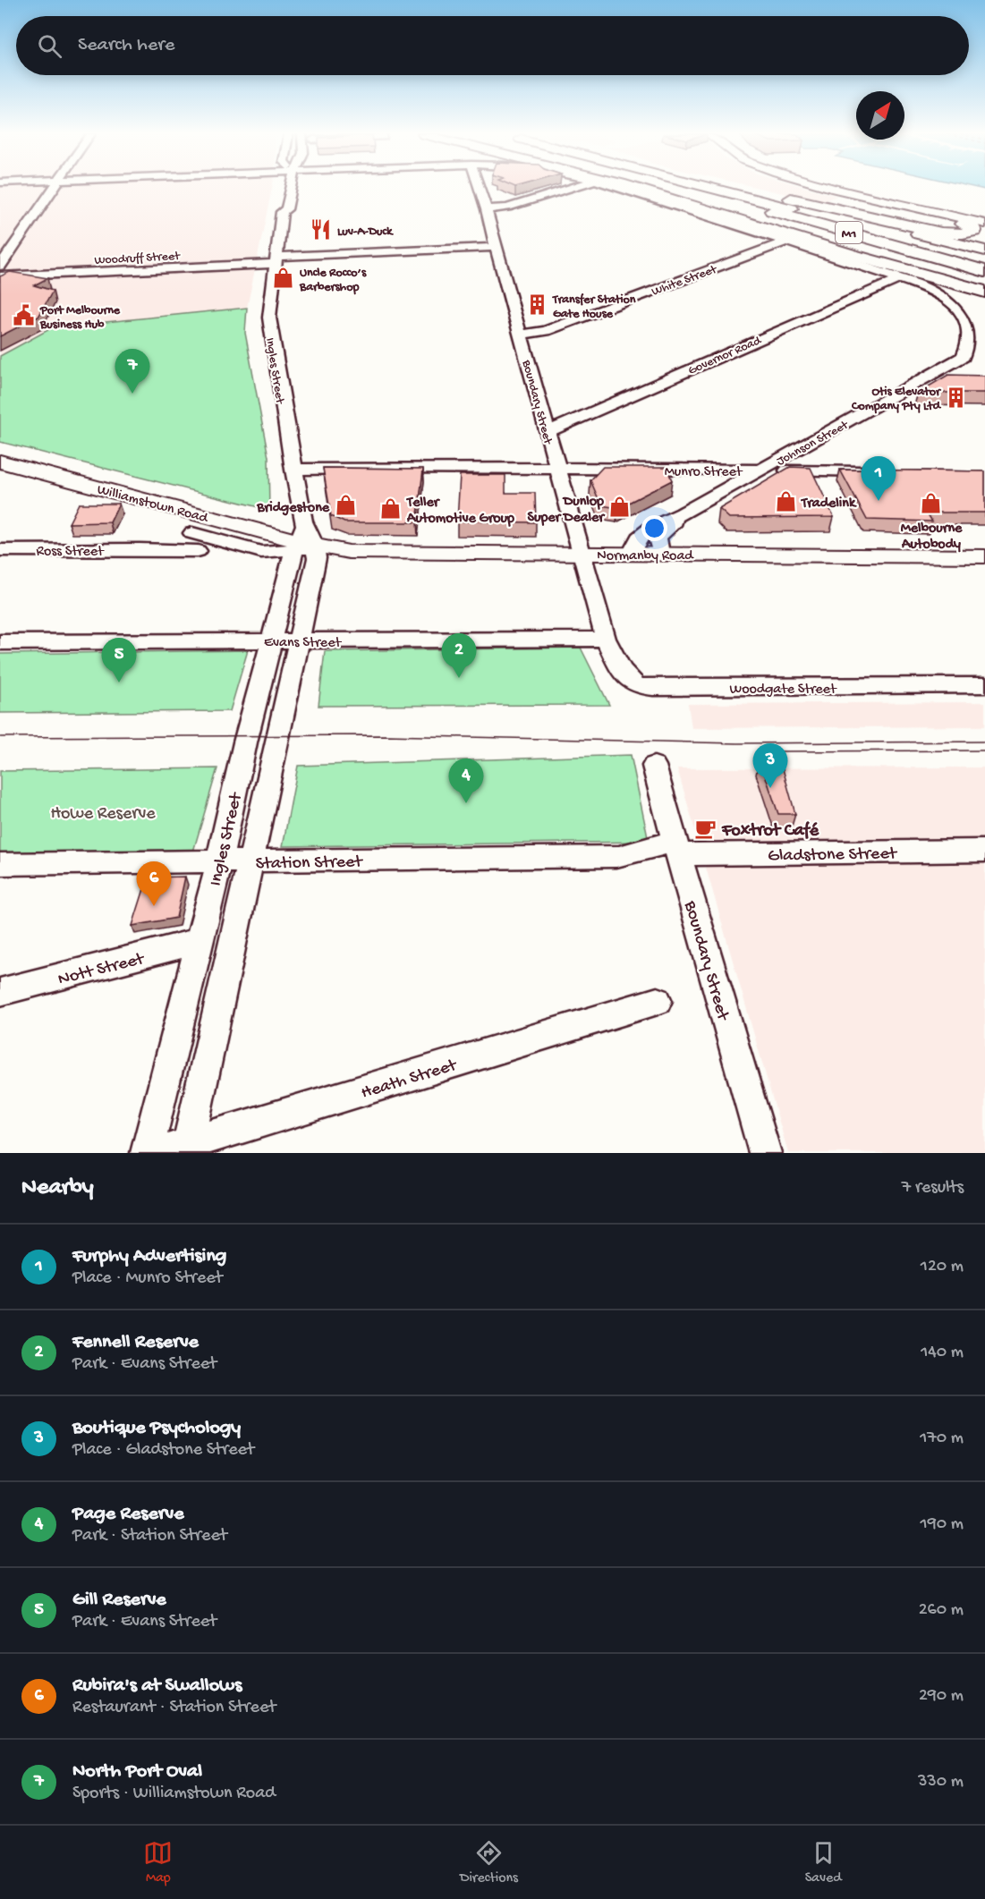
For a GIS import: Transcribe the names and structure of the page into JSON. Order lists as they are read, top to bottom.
{
  "streets": {
    "highway": ["M1"],
    "main road": ["Williamstown Road", "Normanby Road"],
    "street": [
      "Woodruff Street",
      "White Street",
      "Governor Road",
      "Ingles Street",
      "Boundary Street",
      "Johnson Street",
      "Munro Street",
      "Ross Street",
      "Evans Street",
      "Woodgate Street",
      "Gladstone Street",
      "Station Street",
      "Nott Street",
      "Heath Street"
    ]
  },
  "crossings": [
    ["Woodruff Street", "Ingles Street"],
    ["Woodruff Street", "Boundary Street"],
    ["White Street", "Boundary Street"],
    ["Governor Road", "Boundary Street"],
    ["Governor Road", "Johnson Street"],
    ["Ingles Street", "Munro Street"],
    ["Ingles Street", "Williamstown Road"],
    ["Ingles Street", "Ross Street"],
    ["Ingles Street", "Normanby Road"],
    ["Ingles Street", "Evans Street"],
    ["Ingles Street", "Station Street"],
    ["Ingles Street", "Nott Street"],
    ["Ingles Street", "Heath Street"],
    ["Boundary Street", "Munro Street"],
    ["Boundary Street", "Normanby Road"],
    ["Boundary Street", "Evans Street"],
    ["Boundary Street", "Woodgate Street"],
    ["Boundary Street", "Gladstone Street"],
    ["Boundary Street", "Station Street"],
    ["Johnson Street", "Munro Street"],
    ["Johnson Street", "Normanby Road"],
    ["Williamstown Road", "Ross Street"],
    ["Williamstown Road", "Normanby Road"],
    ["Ross Street", "Normanby Road"],
    ["Evans Street", "Woodgate Street"],
    ["Gladstone Street", "Station Street"]
  ],
  "parks": ["Howe Reserve"],
  "places": {
    "restaurant": ["Luv-A-Duck"],
    "shop": [
      "Uncle Rocco’s Barbershop",
      "Tradelink",
      "Melbourne Autobody",
      "Bridgestone",
      "Dunlop Super Dealer",
      "Teller Automotive Group"
    ],
    "building": ["Transfer Station Gate House", "Otis Elevator Company Pty Ltd"],
    "public building": ["Port Melbourne Business Hub"],
    "cafe": ["Foxtrot Café"]
  },
  "north": "top right",
  "page": {
    "search": "Search here",
    "pins": [
      "7",
      "1",
      "2",
      "5",
      "3",
      "4",
      "6"
    ],
    "heading": ["Nearby", "7 results"],
    "list": [
      {
        "mark": "1",
        "name": "Furphy Advertising",
        "note": "Place · Munro Street",
        "value": "120 m"
      },
      {
        "mark": "2",
        "name": "Fennell Reserve",
        "note": "Park · Evans Street",
        "value": "140 m"
      },
      {
        "mark": "3",
        "name": "Boutique Psychology",
        "note": "Place · Gladstone Street",
        "value": "170 m"
      },
      {
        "mark": "4",
        "name": "Page Reserve",
        "note": "Park · Station Street",
        "value": "190 m"
      },
      {
        "mark": "5",
        "name": "Gill Reserve",
        "note": "Park · Evans Street",
        "value": "260 m"
      },
      {
        "mark": "6",
        "name": "Rubira's at Swallows",
        "note": "Restaurant · Station Street",
        "value": "290 m"
      },
      {
        "mark": "7",
        "name": "North Port Oval",
        "note": "Sports · Williamstown Road",
        "value": "330 m"
      }
    ],
    "nav": ["Map", "Directions", "Saved"]
  }
}
